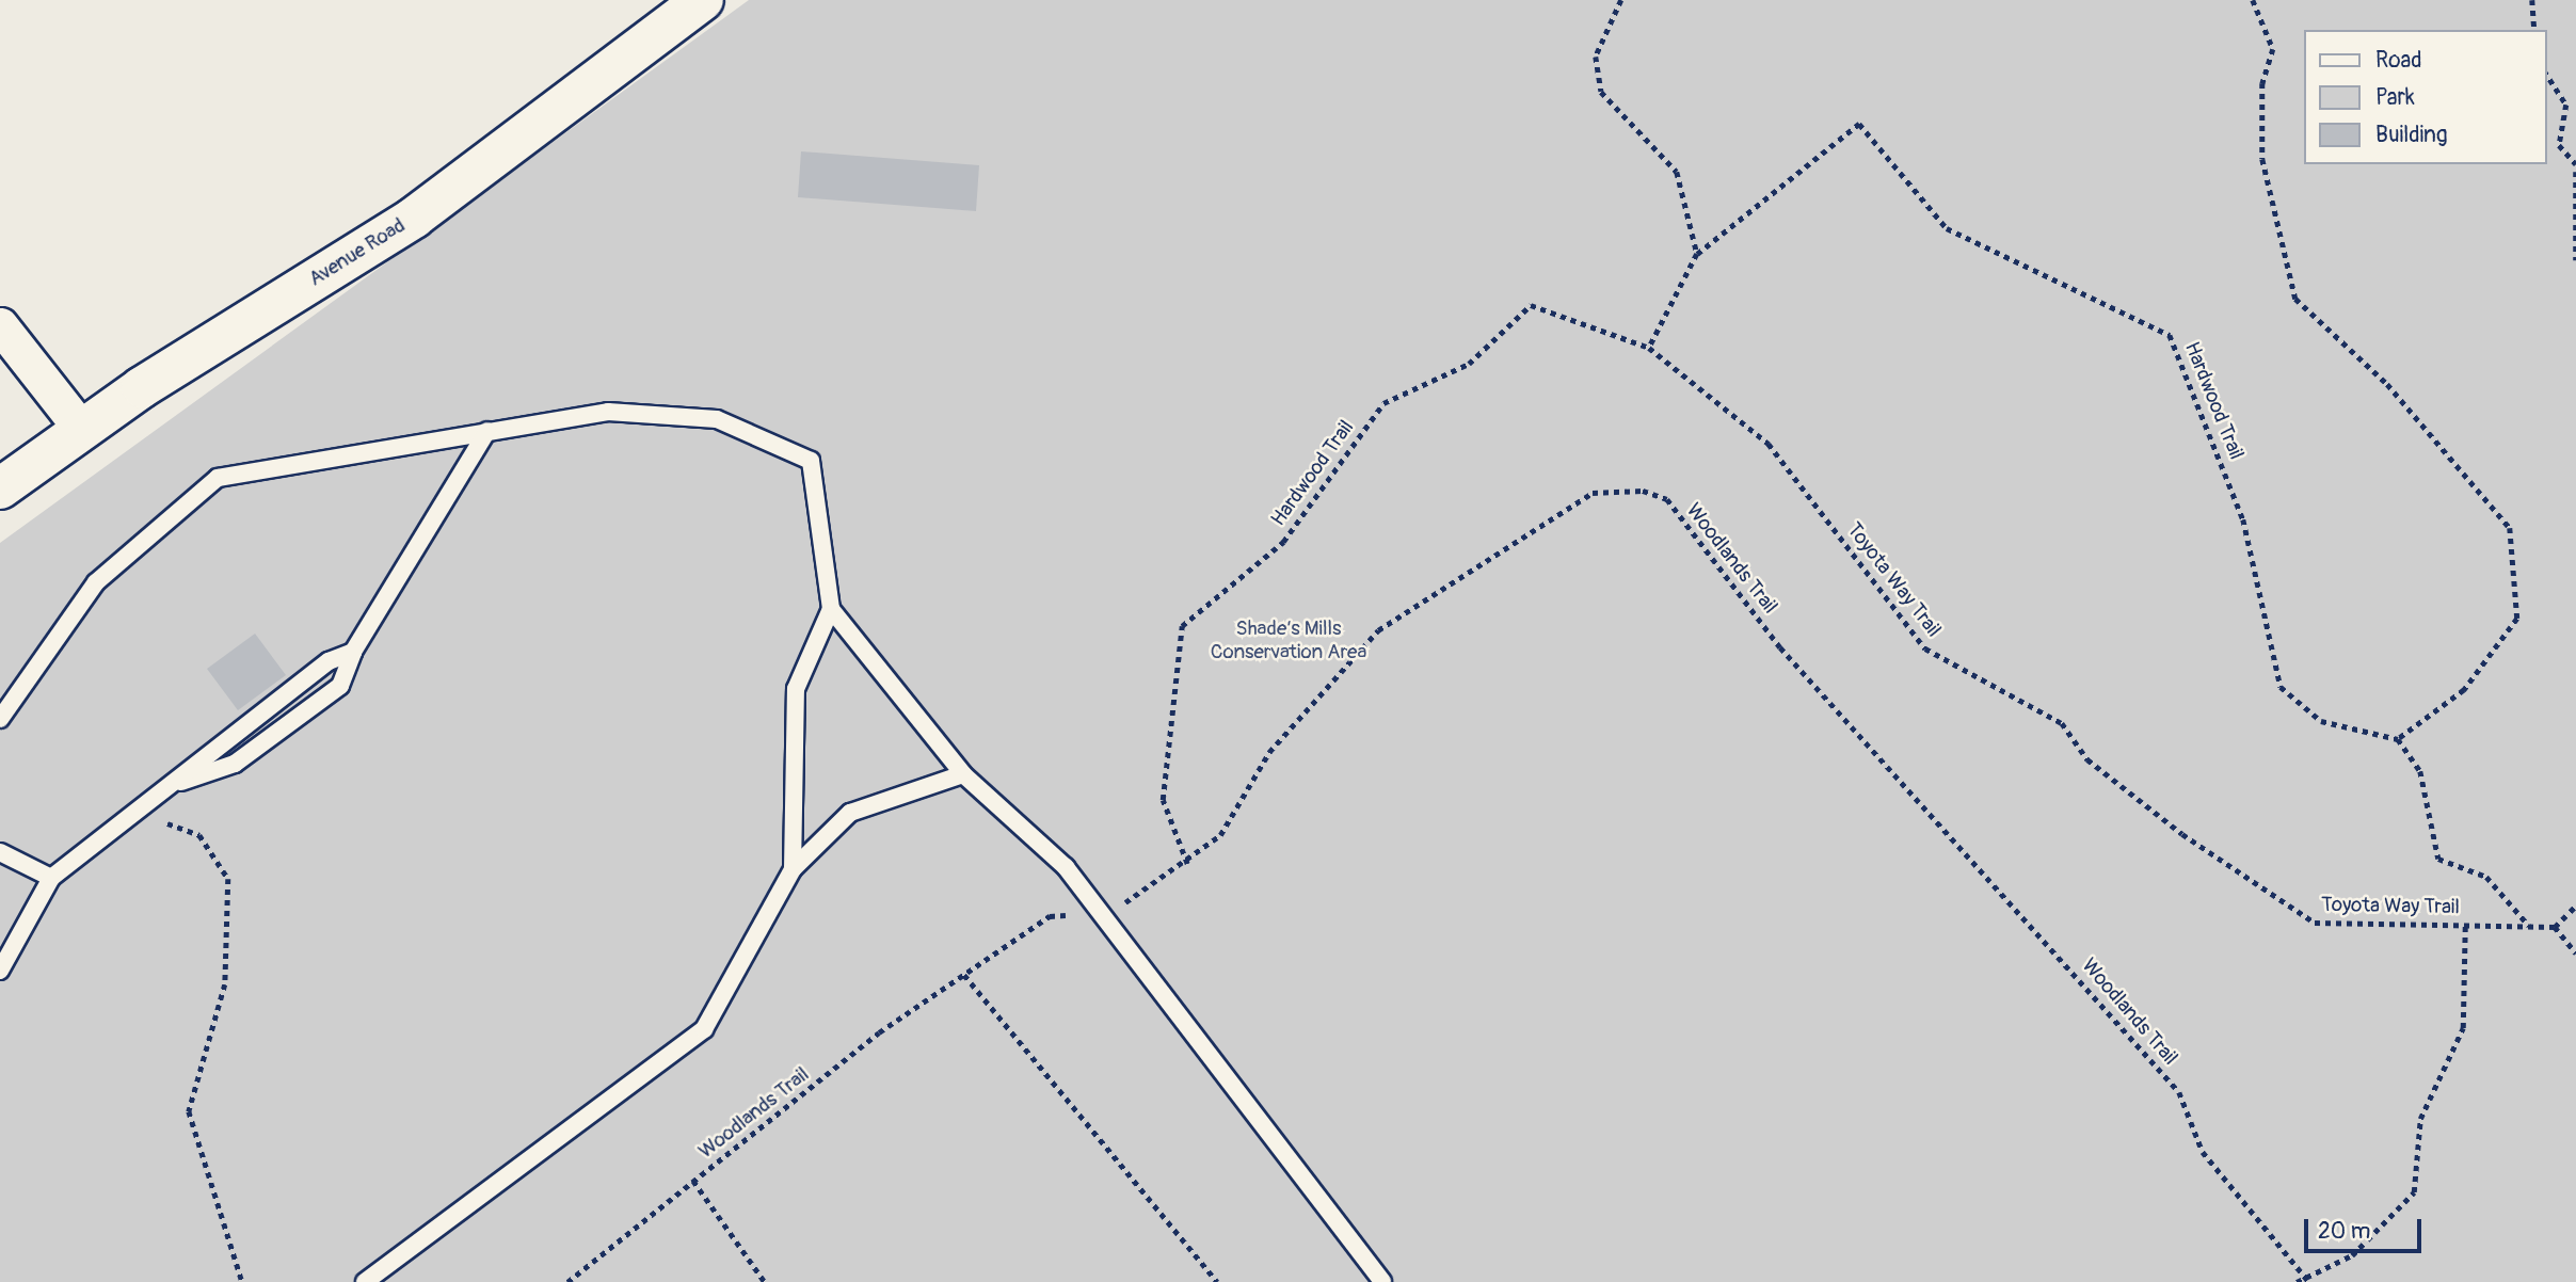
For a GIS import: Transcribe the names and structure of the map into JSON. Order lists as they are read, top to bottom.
{
  "streets": {
    "street": ["Avenue Road"],
    "path": ["Hardwood Trail", "Woodlands Trail", "Toyota Way Trail"]
  },
  "crossings": [
    ["Hardwood Trail", "Woodlands Trail"],
    ["Hardwood Trail", "Toyota Way Trail"]
  ],
  "parks": ["Shade’s Mills Conservation Area"],
  "legend": ["Road", "Park", "Building"],
  "scale_bar": "20 m"
}
